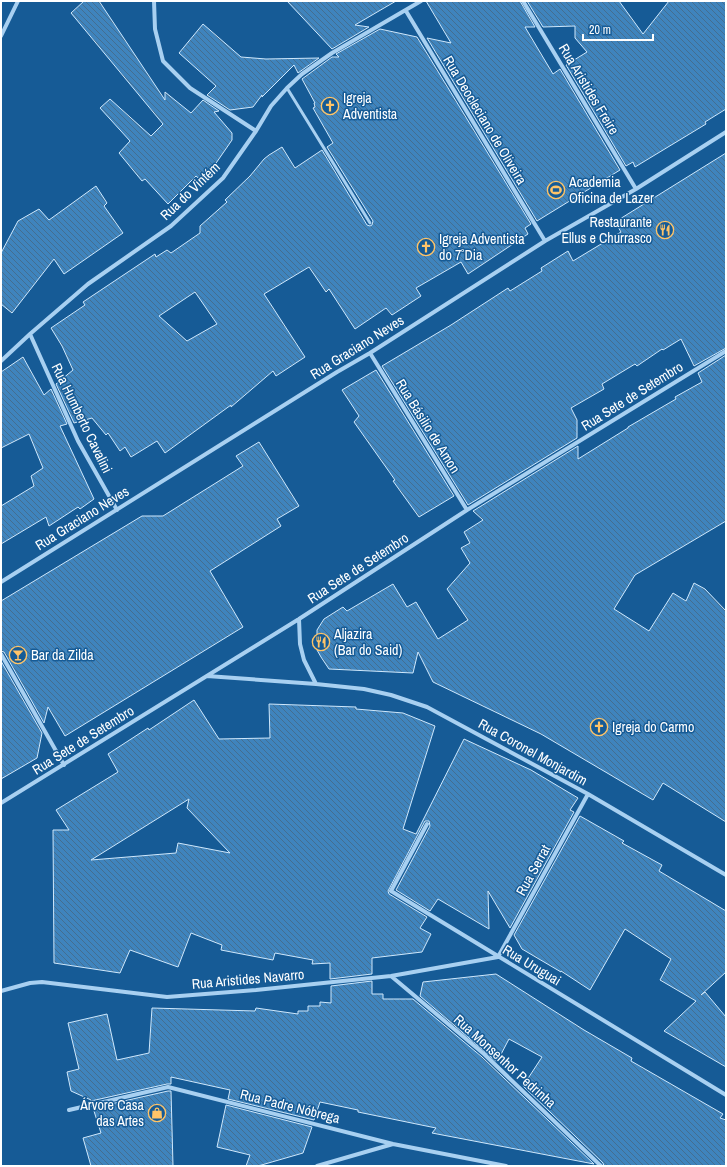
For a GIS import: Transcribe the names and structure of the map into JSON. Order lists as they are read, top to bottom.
{
  "streets": {
    "street": [
      "Rua Aristides Freire",
      "Rua Deocleciano de Oliveira",
      "Rua do Vintém",
      "Rua Graciano Neves",
      "Rua Sete de Setembro",
      "Rua Humberto Cavalini",
      "Rua Básilio de Amon",
      "Rua Coronel Monjardim",
      "Rua Serrat",
      "Rua Uruguai",
      "Rua Aristides Navarro",
      "Rua Monsenhor Pedrinha",
      "Rua Padre Nóbrega"
    ]
  },
  "crossings": [
    ["Rua Aristides Freire", "Rua Graciano Neves"],
    ["Rua Deocleciano de Oliveira", "Rua do Vintém"],
    ["Rua Deocleciano de Oliveira", "Rua Graciano Neves"],
    ["Rua do Vintém", "Rua Humberto Cavalini"],
    ["Rua Graciano Neves", "Rua Humberto Cavalini"],
    ["Rua Graciano Neves", "Rua Básilio de Amon"],
    ["Rua Sete de Setembro", "Rua Básilio de Amon"],
    ["Rua Sete de Setembro", "Rua Coronel Monjardim"],
    ["Rua Coronel Monjardim", "Rua Serrat"],
    ["Rua Serrat", "Rua Uruguai"],
    ["Rua Serrat", "Rua Aristides Navarro"],
    ["Rua Uruguai", "Rua Aristides Navarro"],
    ["Rua Aristides Navarro", "Rua Monsenhor Pedrinha"]
  ],
  "places": {
    "church": ["Igreja Adventista", "Igreja Adventista do 7˚ Dia", "Igreja do Carmo"],
    "sports": ["Academia Oficina de Lazer"],
    "restaurant": ["Restaurante Ellus e Churrasco", "Aljazira (Bar do Said)"],
    "bar": ["Bar da Zilda"],
    "shop": ["Árvore Casa das Artes"]
  },
  "scale_bar": "20 m"
}
